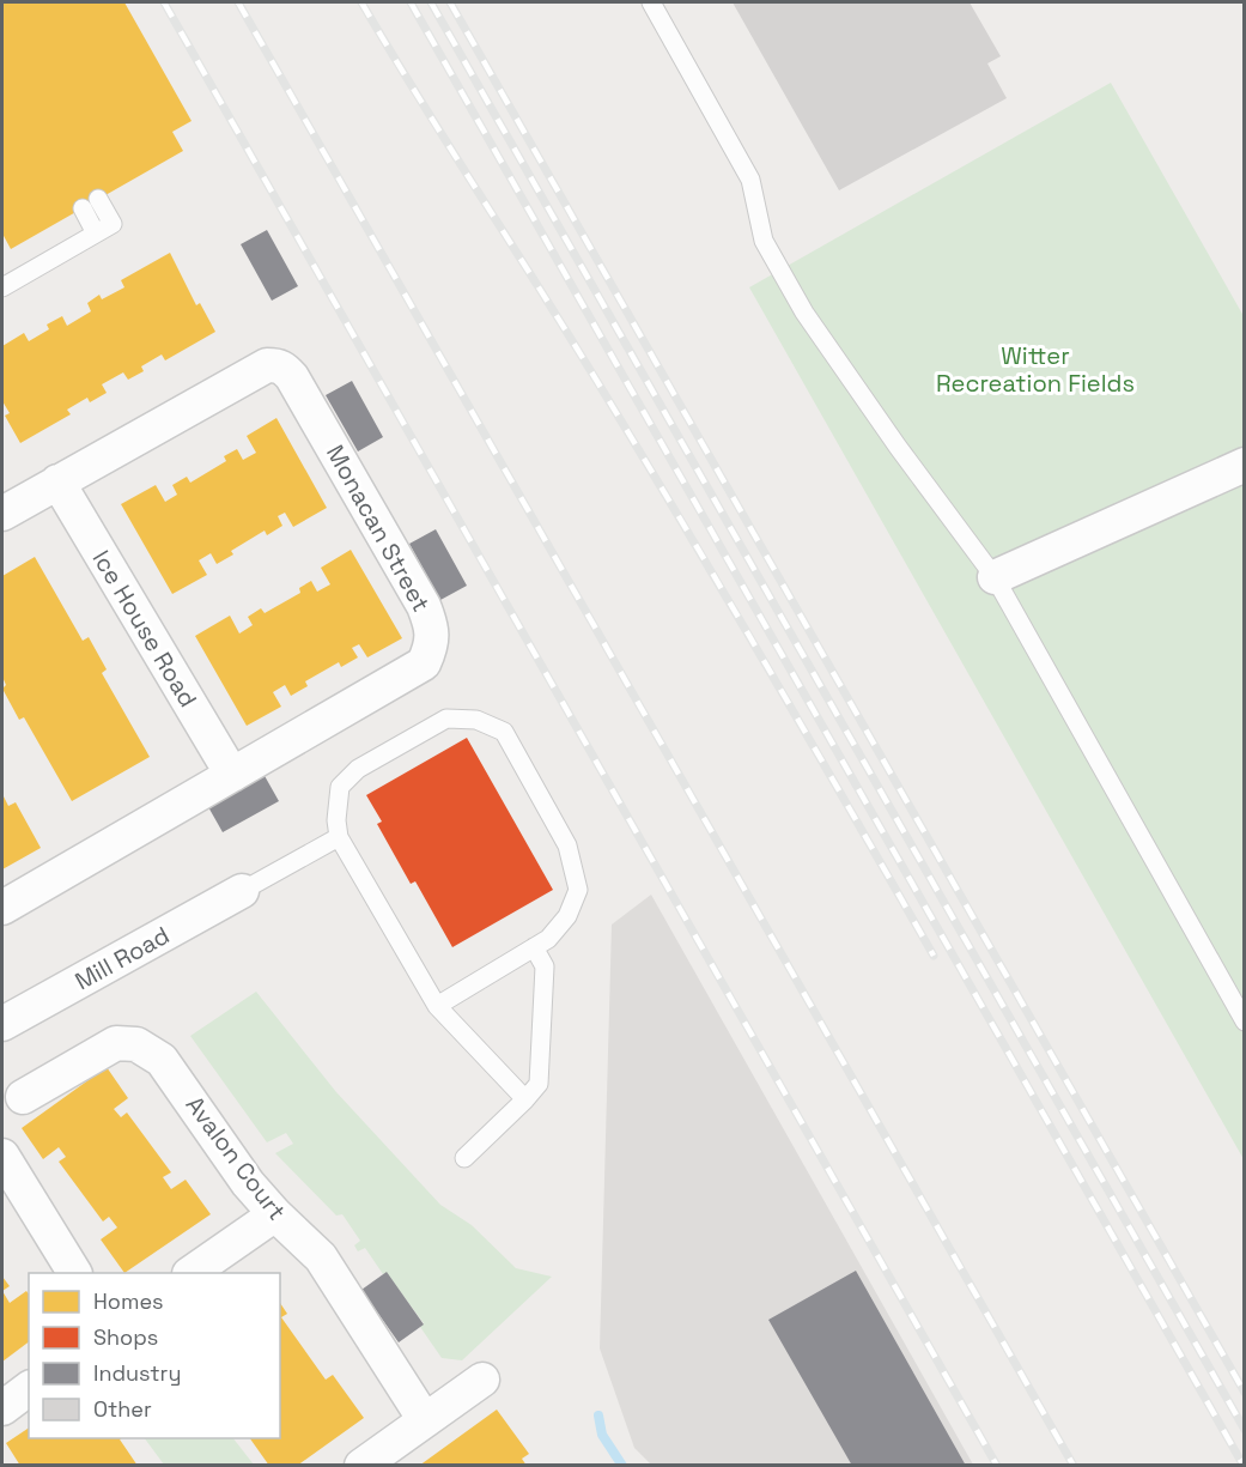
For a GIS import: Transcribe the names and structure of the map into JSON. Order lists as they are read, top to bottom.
{
  "streets": {
    "street": [
      "Monacan Street",
      "Ice House Road",
      "Mill Road",
      "Avalon Court"
    ]
  },
  "crossings": [
    ["Monacan Street", "Ice House Road"]
  ],
  "parks": ["Witter Recreation Fields"],
  "legend": [
    "Homes",
    "Shops",
    "Industry",
    "Other"
  ]
}
